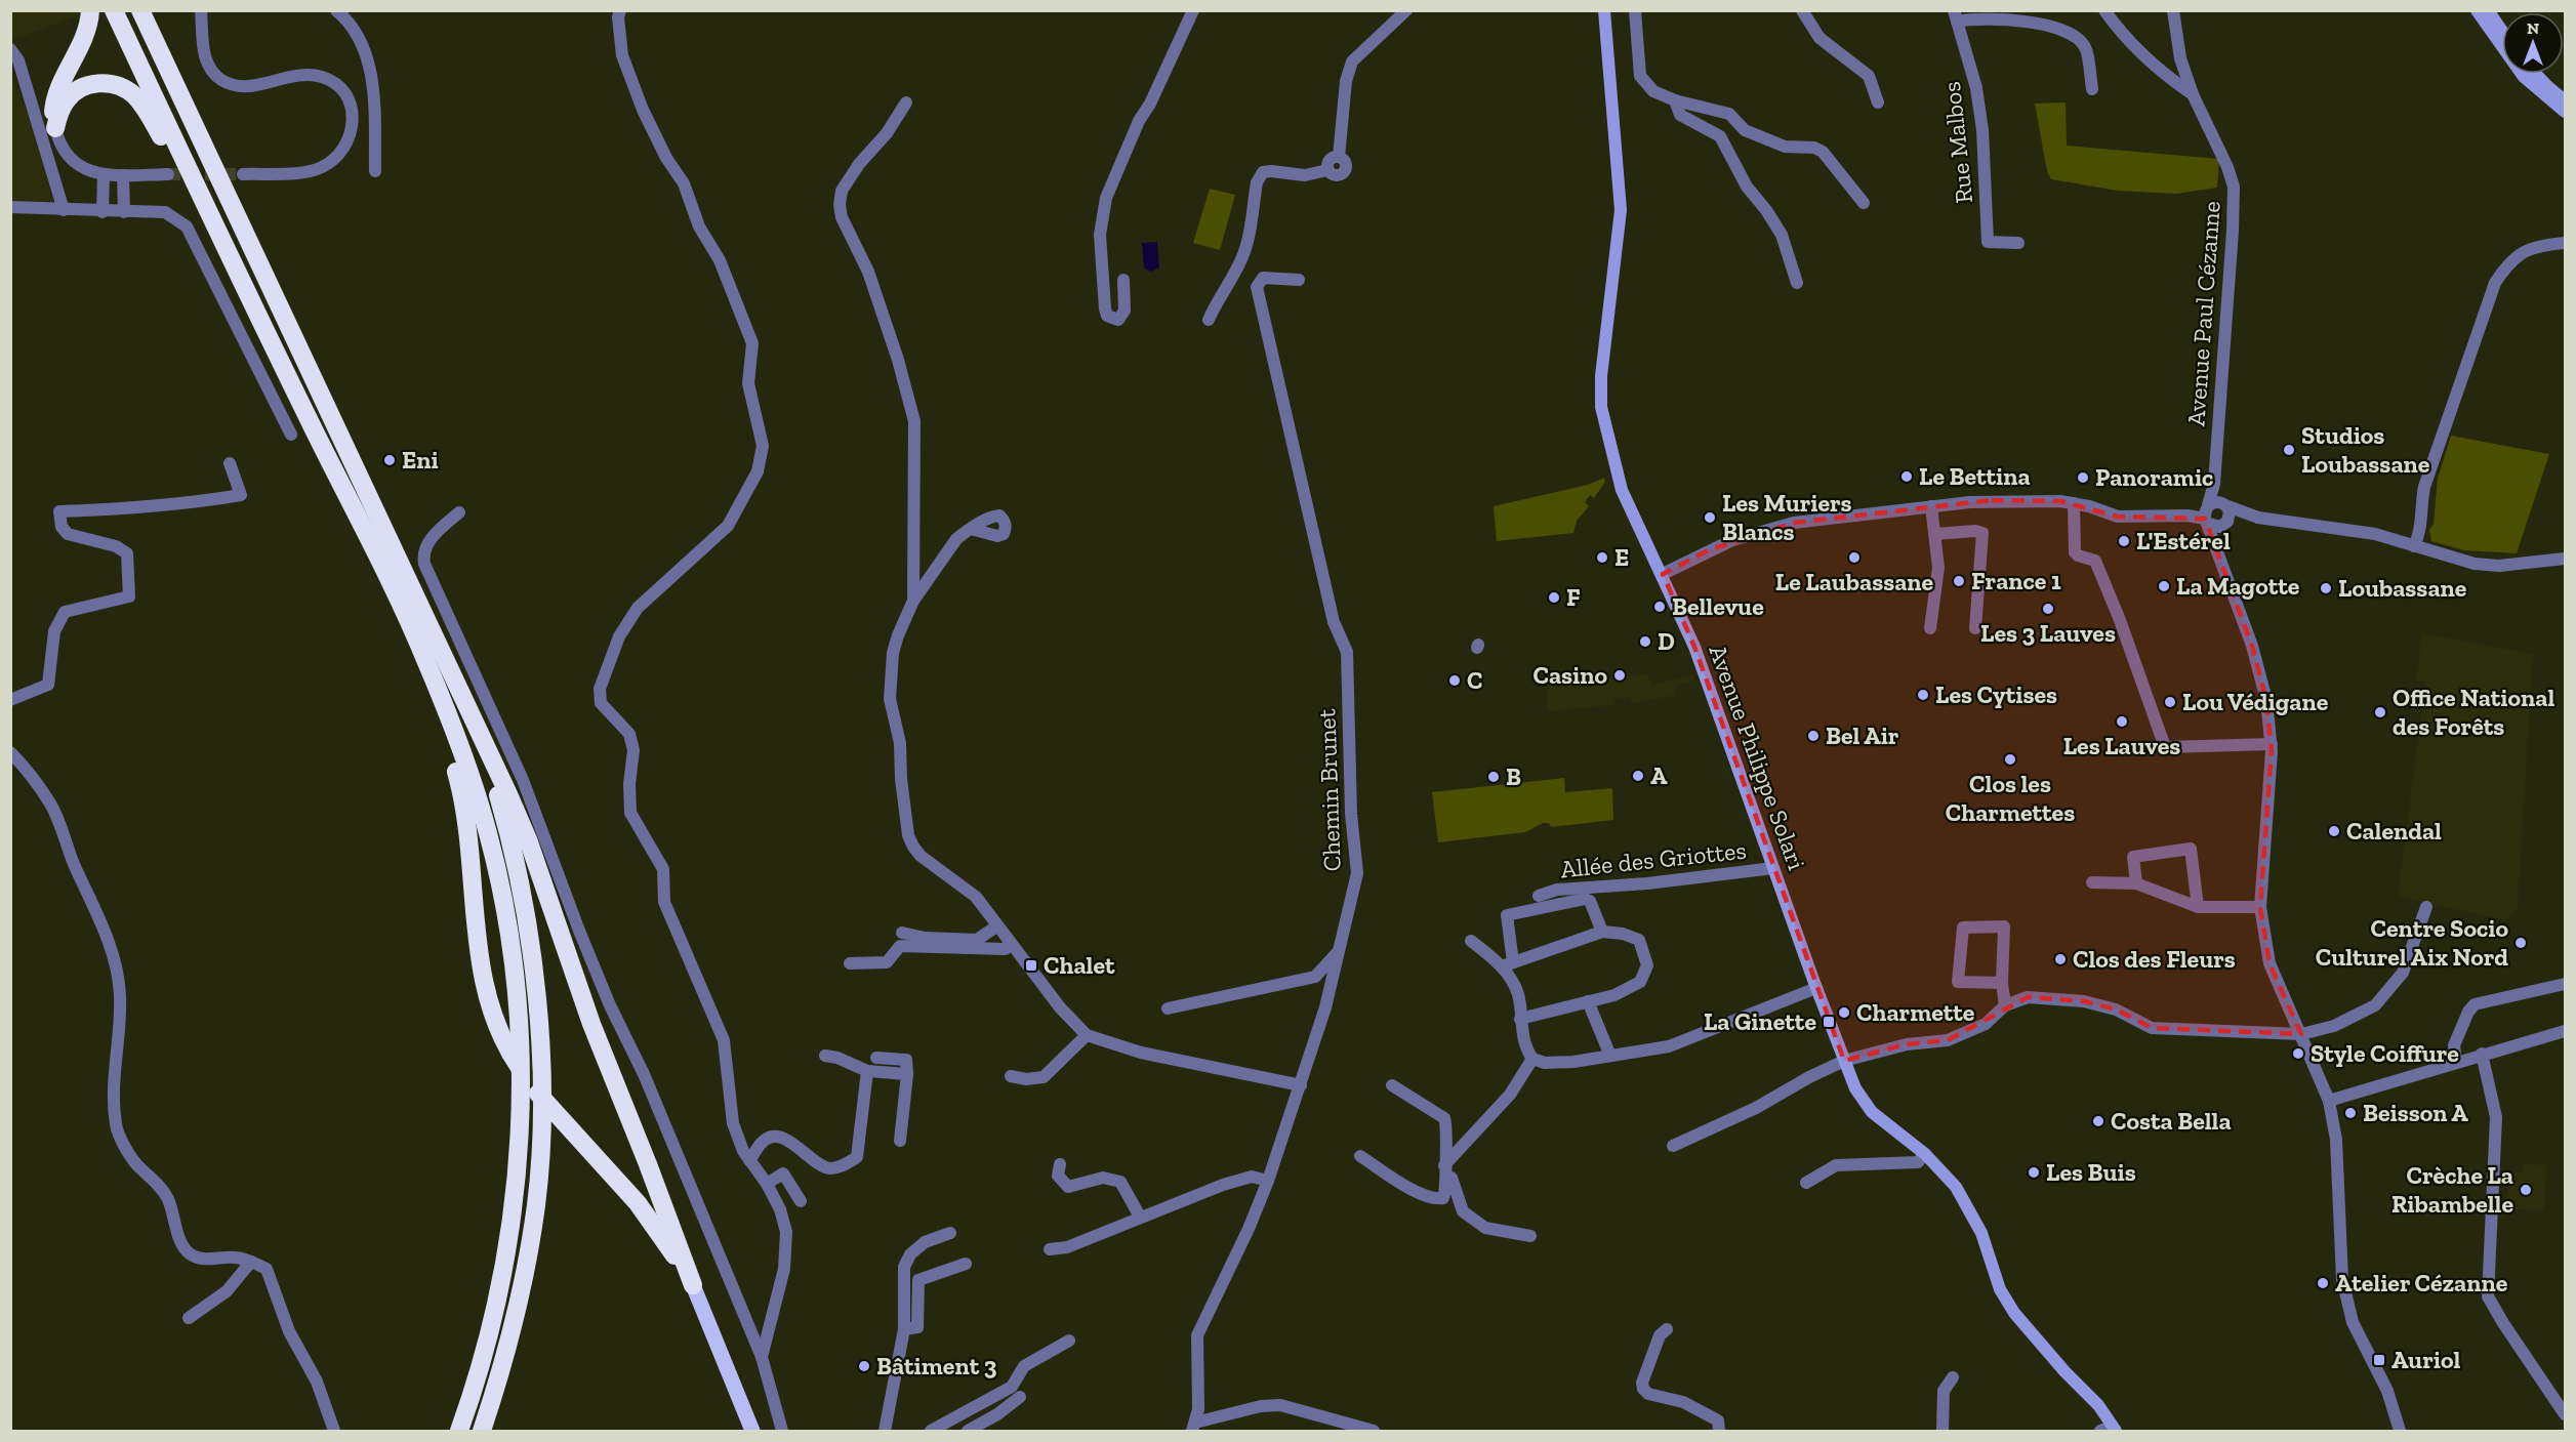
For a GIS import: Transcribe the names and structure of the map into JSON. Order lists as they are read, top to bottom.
{
  "streets": {
    "main road": ["Avenue Philippe Solari"],
    "street": [
      "Rue Malbos",
      "Avenue Paul Cézanne",
      "Chemin Brunet",
      "Allée des Griottes"
    ]
  },
  "crossings": [
    ["Avenue Philippe Solari", "Allée des Griottes"]
  ],
  "places": {
    "other": [
      "Studios Loubassane",
      "Eni",
      "Le Bettina",
      "Panoramic",
      "Les Muriers Blancs",
      "L'Estérel",
      "E",
      "Le Laubassane",
      "France 1",
      "La Magotte",
      "Loubassane",
      "F",
      "Bellevue",
      "Les 3 Lauves",
      "D",
      "Casino",
      "C",
      "Les Cytises",
      "Lou Védigane",
      "Office National des Forêts",
      "Les Lauves",
      "Bel Air",
      "Clos les Charmettes",
      "A",
      "B",
      "Calendal",
      "Centre Socio Culturel Aix Nord",
      "Clos des Fleurs",
      "Charmette",
      "Style Coiffure",
      "Beisson A",
      "Costa Bella",
      "Les Buis",
      "Crèche La Ribambelle",
      "Atelier Cézanne",
      "Bâtiment 3"
    ],
    "transit": ["Chalet", "La Ginette", "Auriol"]
  },
  "north": "top"
}
